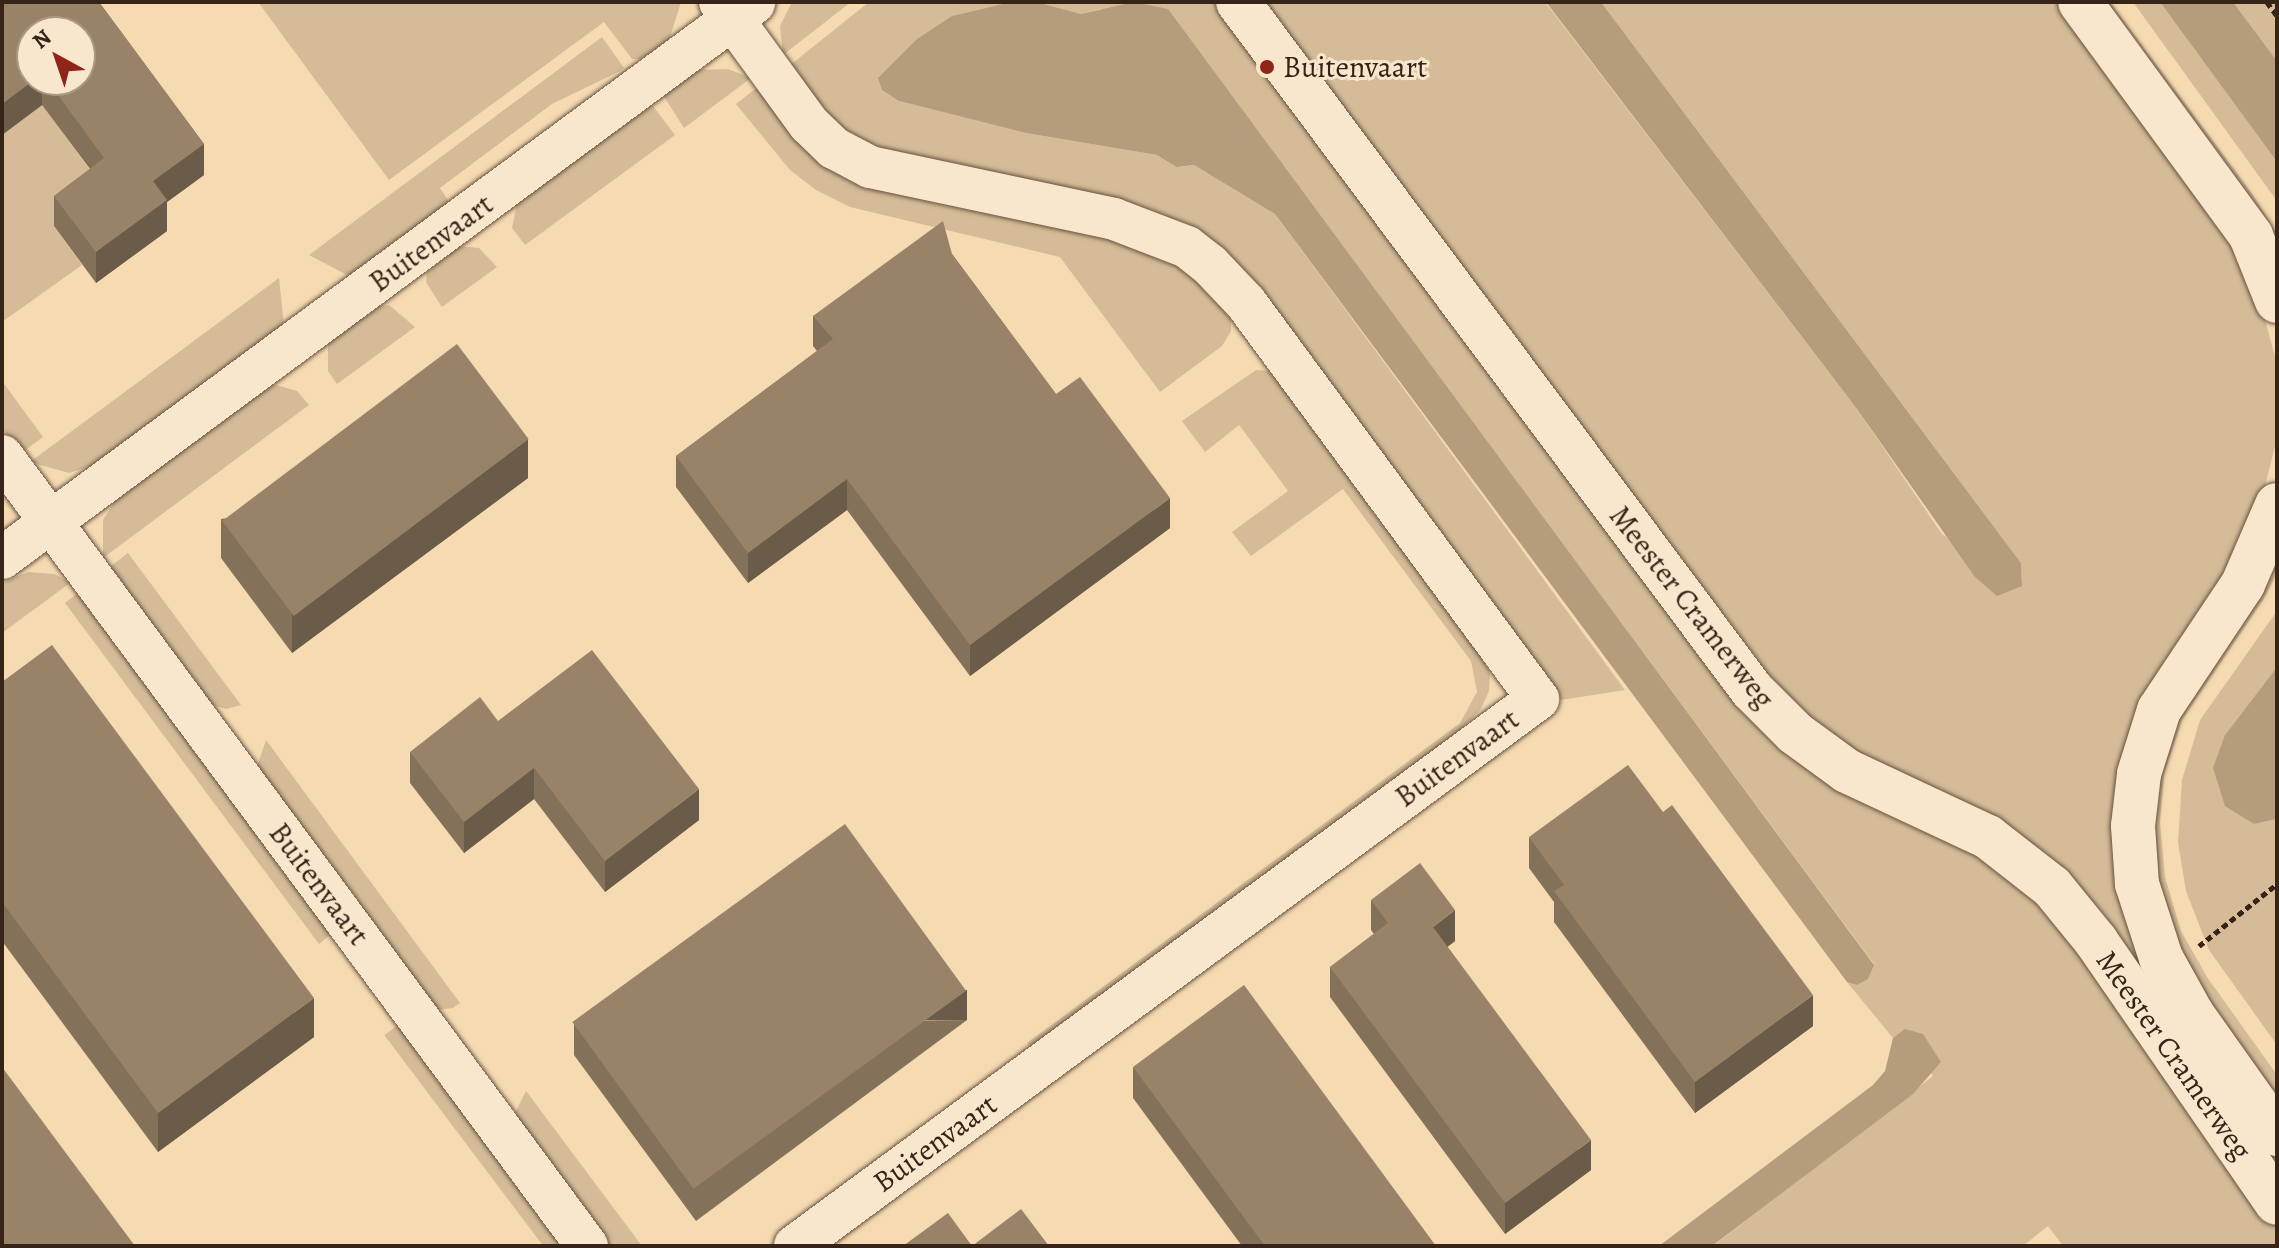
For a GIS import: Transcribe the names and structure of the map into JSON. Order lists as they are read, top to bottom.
{
  "streets": {
    "main road": ["Meester Cramerweg"],
    "street": ["Buitenvaart"]
  },
  "places": ["Buitenvaart"],
  "north": "top left"
}
